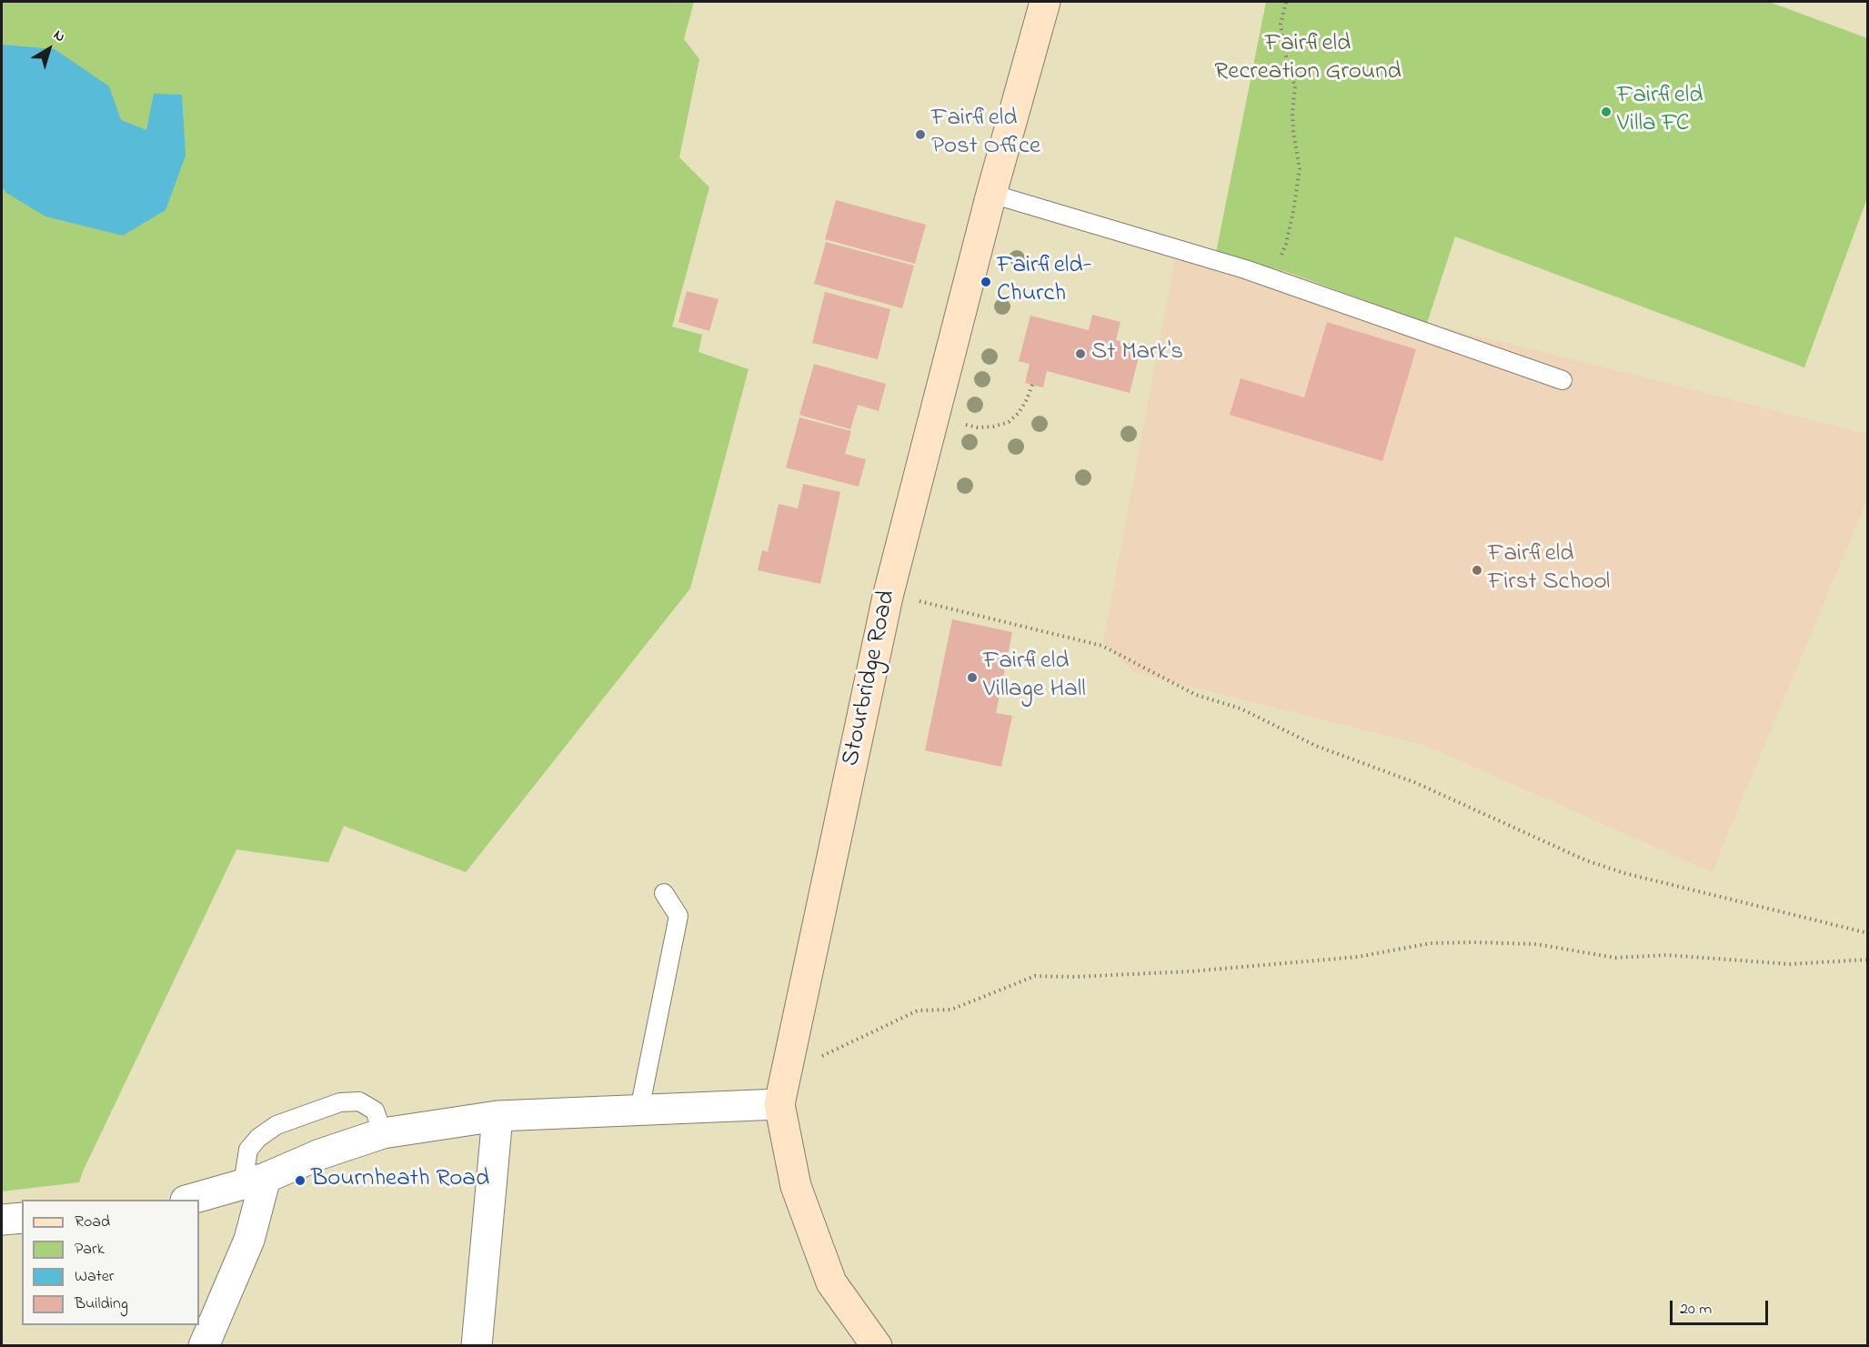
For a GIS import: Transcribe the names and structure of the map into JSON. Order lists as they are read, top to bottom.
{
  "streets": {
    "main road": ["Stourbridge Road"]
  },
  "parks": ["Fairfield Recreation Ground"],
  "places": [
    "Fairfield Villa FC",
    "Fairfield Post Office",
    "Fairfield- Church",
    "St Mark's",
    "Fairfield First School",
    "Fairfield Village Hall",
    "Bournheath Road"
  ],
  "legend": [
    "Road",
    "Park",
    "Water",
    "Building"
  ],
  "scale_bar": "20 m",
  "north": "top right"
}
